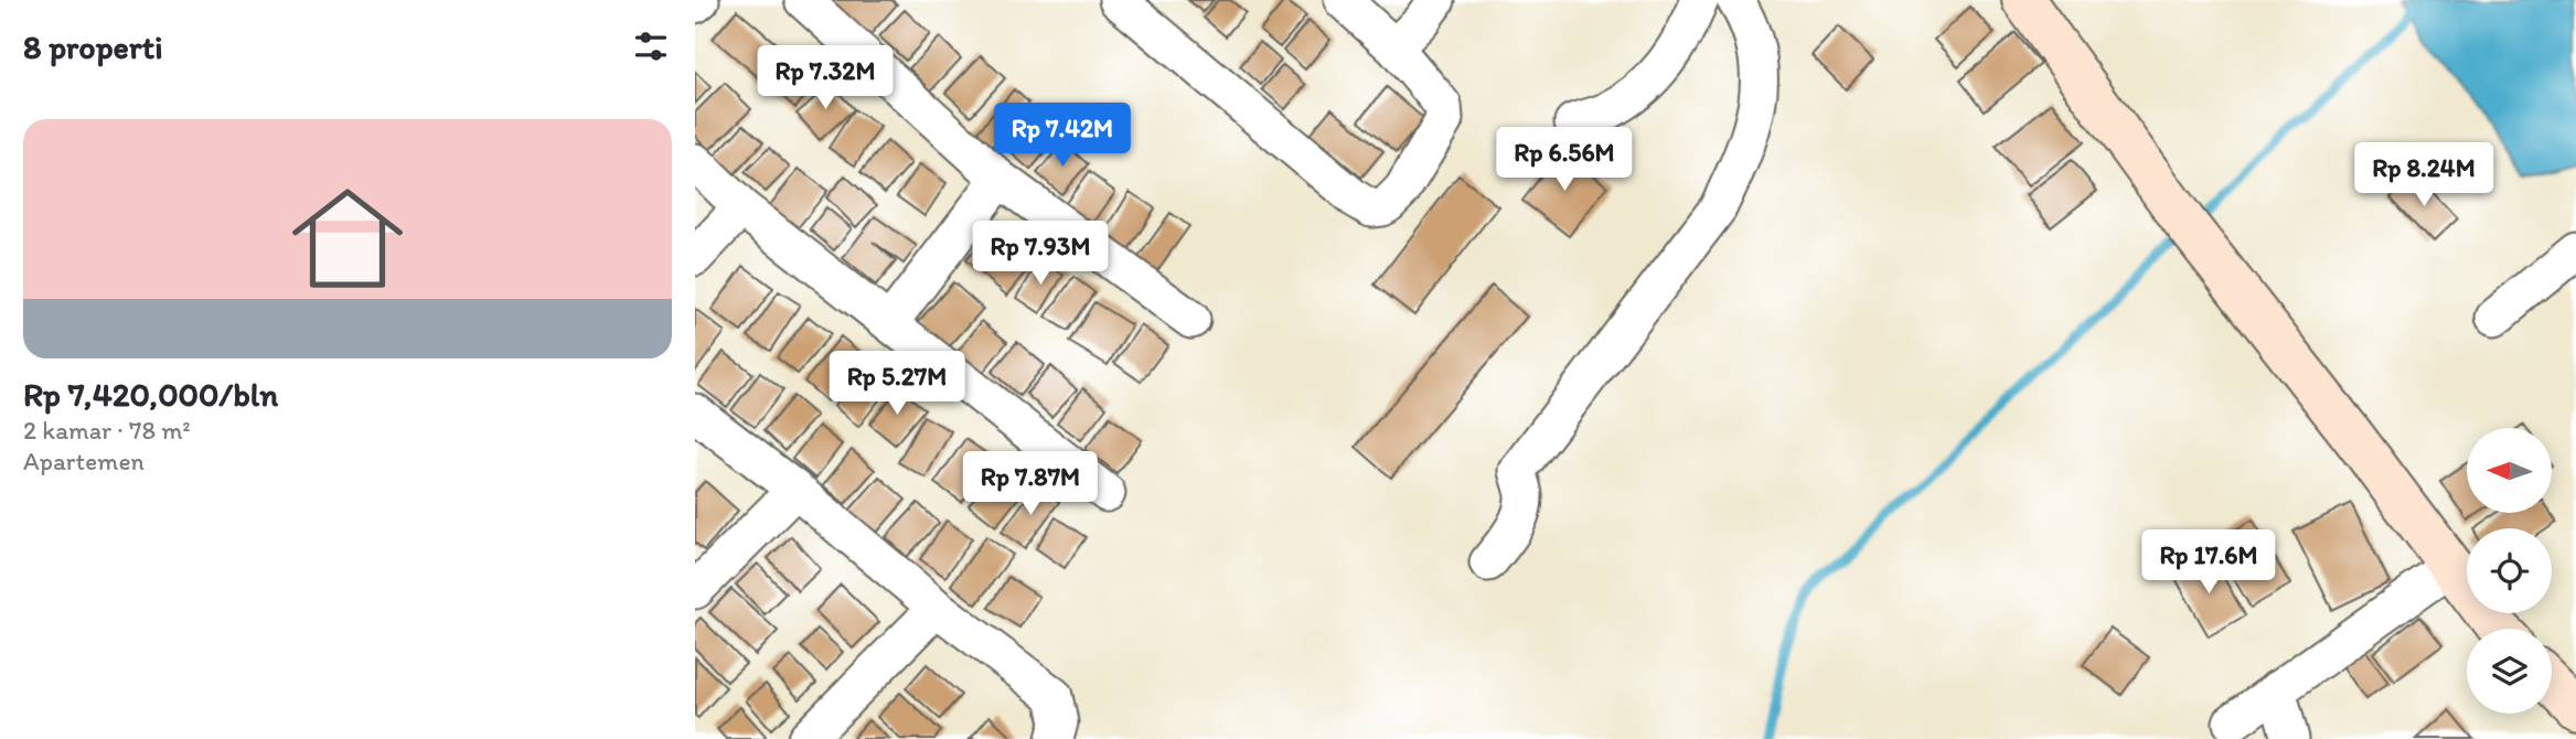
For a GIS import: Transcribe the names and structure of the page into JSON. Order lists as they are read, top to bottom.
{
  "north": "left",
  "page": {
    "heading": "8 properti",
    "price": [
      "Rp 7.32M",
      "Rp 7.42M",
      "Rp 6.56M",
      "Rp 8.24M",
      "Rp 7.93M",
      "Rp 5.27M",
      "Rp 7.87M",
      "Rp 17.6M"
    ],
    "list": [
      {
        "name": "Rp 7,420,000/bln",
        "note": "2 kamar · 78 m² · Apartemen"
      }
    ]
  }
}
